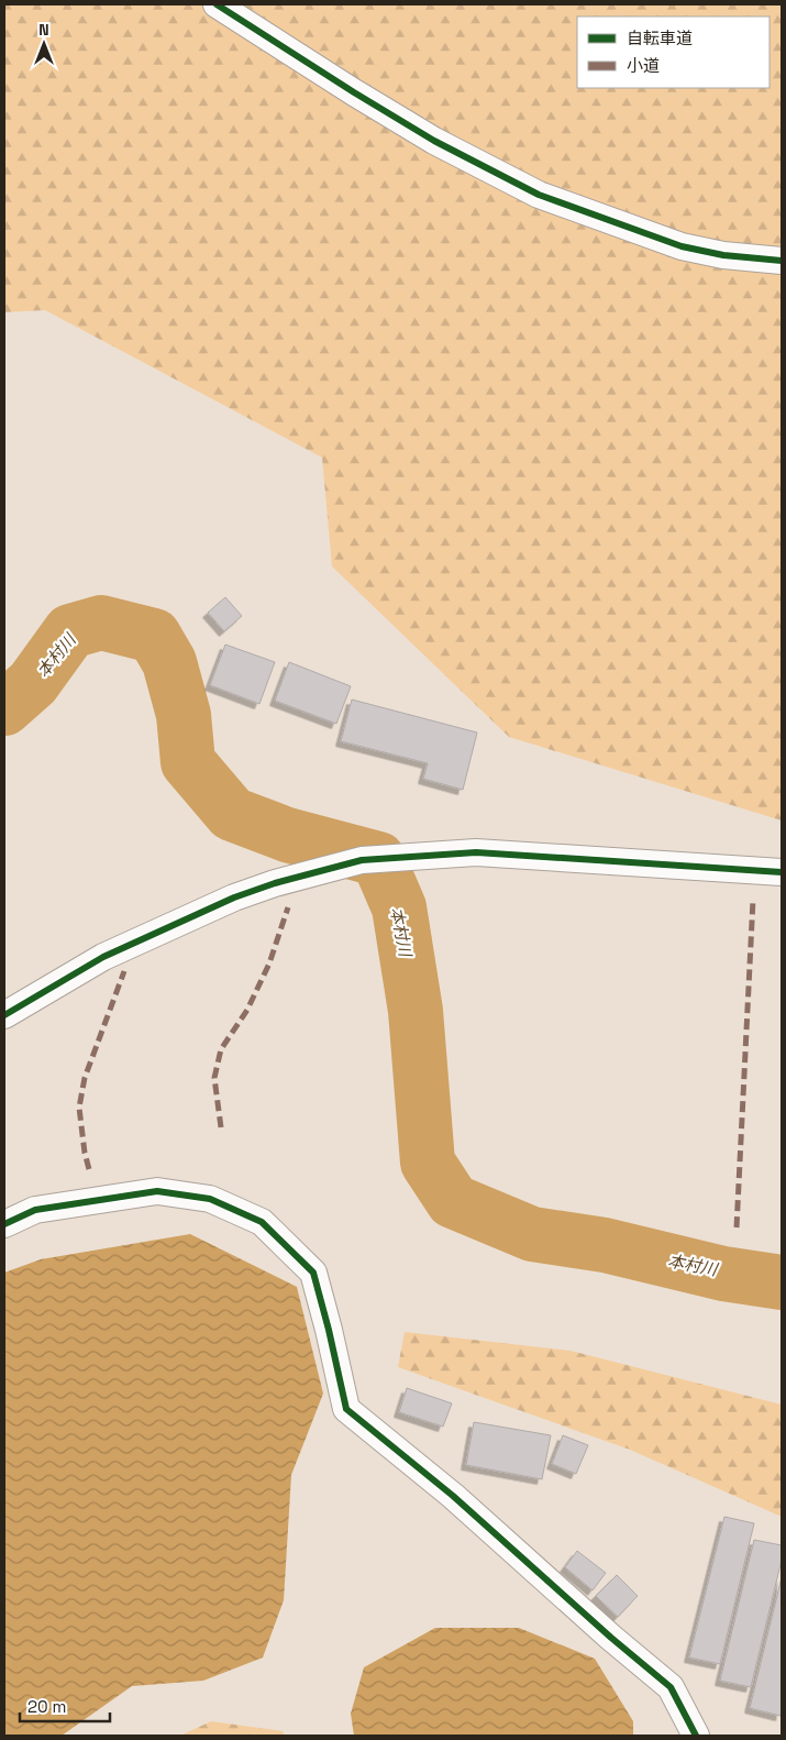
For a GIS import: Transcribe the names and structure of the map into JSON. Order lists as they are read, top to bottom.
{
  "water": ["本村川"],
  "legend": ["自転車道", "小道"],
  "scale_bar": "20 m",
  "north": "top"
}
